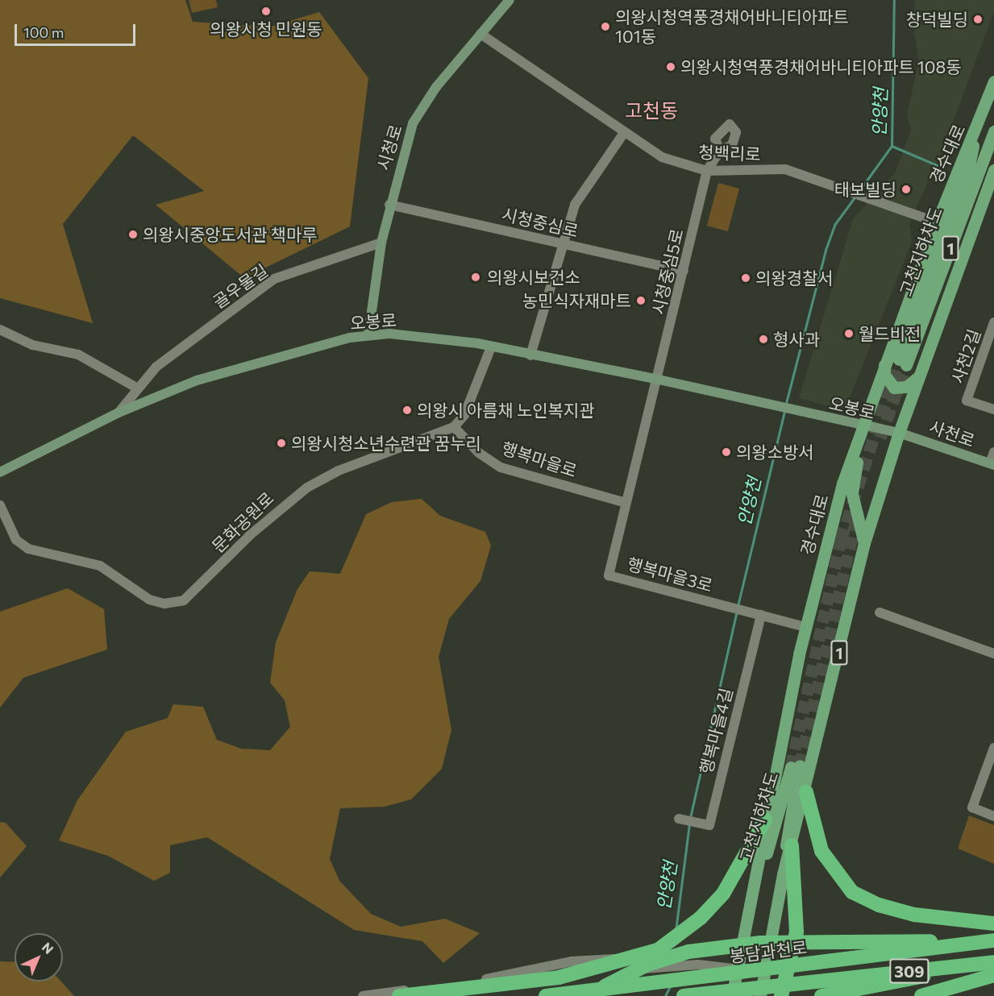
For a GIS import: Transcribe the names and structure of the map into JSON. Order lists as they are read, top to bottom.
{
  "streets": {
    "highway": ["봉담과천로", "309"],
    "main road": ["경수대로", "1", "고천지하차도"],
    "street": [
      "시청로",
      "청백리로",
      "시청중심로",
      "시청중심5로",
      "골우물길",
      "오봉로",
      "사천2길",
      "사천로",
      "행복마을로",
      "문화공원로",
      "행복마을3로",
      "행복마을4길"
    ]
  },
  "crossings": [
    ["시청로", "청백리로"],
    ["시청로", "시청중심로"],
    ["시청로", "골우물길"],
    ["시청로", "오봉로"],
    ["청백리로", "경수대로"],
    ["청백리로", "시청중심5로"],
    ["경수대로", "고천지하차도"],
    ["경수대로", "오봉로"],
    ["경수대로", "행복마을3로"],
    ["시청중심로", "시청중심5로"],
    ["1", "고천지하차도"],
    ["1", "오봉로"],
    ["1", "사천로"],
    ["시청중심5로", "오봉로"],
    ["시청중심5로", "행복마을3로"],
    ["골우물길", "오봉로"],
    ["오봉로", "사천로"],
    ["오봉로", "행복마을3로"],
    ["행복마을로", "문화공원로"],
    ["행복마을로", "행복마을3로"],
    ["행복마을3로", "행복마을4길"]
  ],
  "districts": ["고천동"],
  "water": ["안양천"],
  "places": [
    "의왕시청 민원동",
    "창덕빌딩",
    "의왕시청역풍경채어바니티아파트 101동",
    "의왕시청역풍경채어바니티아파트 108동",
    "태보빌딩",
    "의왕시중앙도서관 책마루",
    "의왕시보건소",
    "의왕경찰서",
    "농민식자재마트",
    "월드비전",
    "형사과",
    "의왕시 아름채 노인복지관",
    "의왕시청소년수련관 꿈누리",
    "의왕소방서"
  ],
  "scale_bar": "100 m",
  "north": "top right"
}
